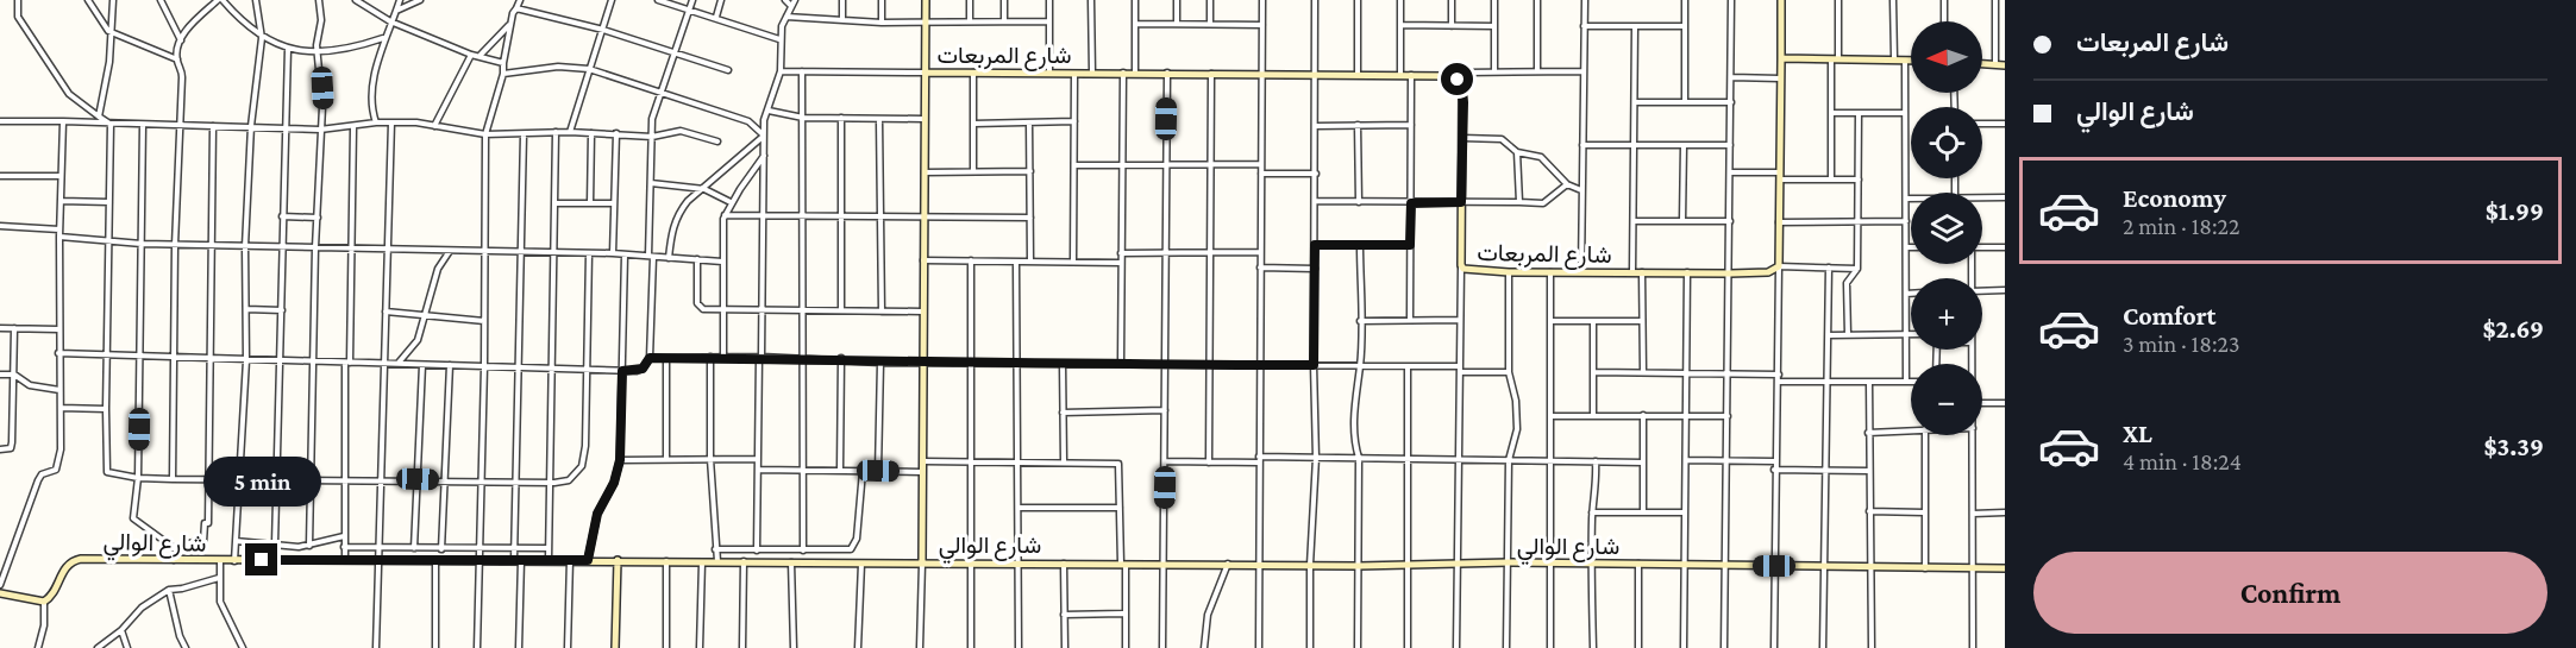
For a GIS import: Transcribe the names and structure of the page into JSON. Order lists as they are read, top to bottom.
{
  "streets": {
    "street": ["شارع المربعات", "شارع الوالي"]
  },
  "north": "left",
  "page": {
    "banner": ["شارع المربعات", "شارع الوالي"],
    "map_buttons": ["+", "−"],
    "list": [
      {
        "name": "Economy",
        "note": "2 min · 18:22",
        "value": "$1.99"
      },
      {
        "name": "Comfort",
        "note": "3 min · 18:23",
        "value": "$2.69"
      },
      {
        "name": "XL",
        "note": "4 min · 18:24",
        "value": "$3.39"
      }
    ],
    "bubble": "5 min",
    "buttons": "Confirm"
  }
}
